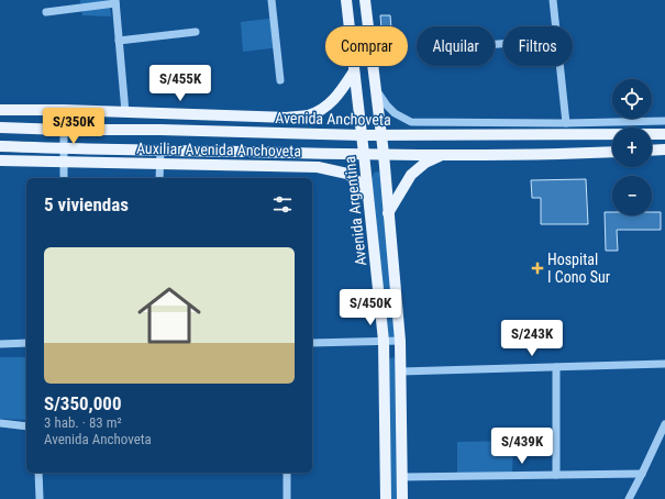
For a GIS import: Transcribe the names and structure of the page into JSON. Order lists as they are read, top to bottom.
{
  "streets": {
    "main road": ["Avenida Anchoveta", "Auxiliar Avenida Anchoveta", "Avenida Argentina"]
  },
  "crossings": [
    ["Avenida Anchoveta", "Avenida Argentina"],
    ["Auxiliar Avenida Anchoveta", "Avenida Argentina"]
  ],
  "places": {
    "health": ["Hospital I Cono Sur"]
  },
  "page": {
    "chip": ["Comprar", "Alquilar", "Filtros"],
    "price": [
      "S/455K",
      "S/350K",
      "S/450K",
      "S/243K",
      "S/439K"
    ],
    "map_buttons": ["+", "−"],
    "heading": "5 viviendas",
    "list": [
      {
        "name": "S/350,000",
        "note": "3 hab. · 83 m² · Avenida Anchoveta"
      }
    ]
  }
}
